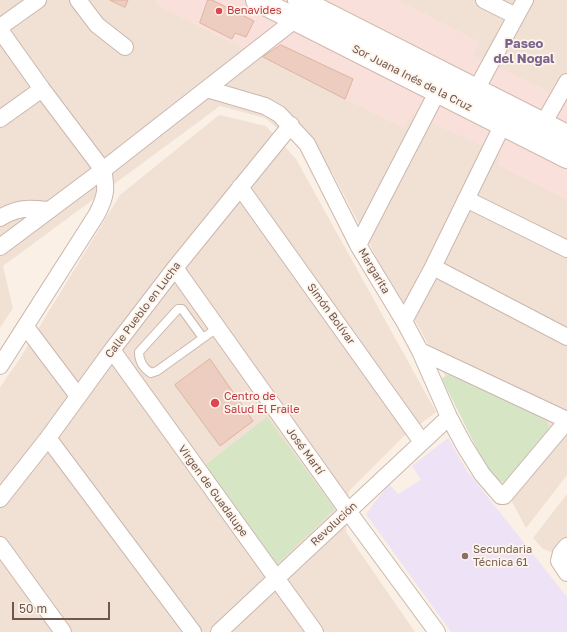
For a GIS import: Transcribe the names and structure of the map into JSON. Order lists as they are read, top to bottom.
{
  "streets": {
    "main road": ["Sor Juana Inés de la Cruz"],
    "street": [
      "Margarita",
      "Calle Pueblo en Lucha",
      "Simón Bolívar",
      "José Martí",
      "Virgen de Guadalupe",
      "Revolución"
    ]
  },
  "crossings": [
    ["Margarita", "Calle Pueblo en Lucha"],
    ["Margarita", "Revolución"],
    ["Calle Pueblo en Lucha", "Simón Bolívar"],
    ["Calle Pueblo en Lucha", "José Martí"],
    ["Calle Pueblo en Lucha", "Virgen de Guadalupe"],
    ["Simón Bolívar", "Revolución"],
    ["José Martí", "Revolución"],
    ["Virgen de Guadalupe", "Revolución"]
  ],
  "districts": ["Paseo del Nogal"],
  "places": ["Benavides", "Centro de Salud El Fraile", "Secundaria Técnica 61"],
  "scale_bar": "50 m"
}
